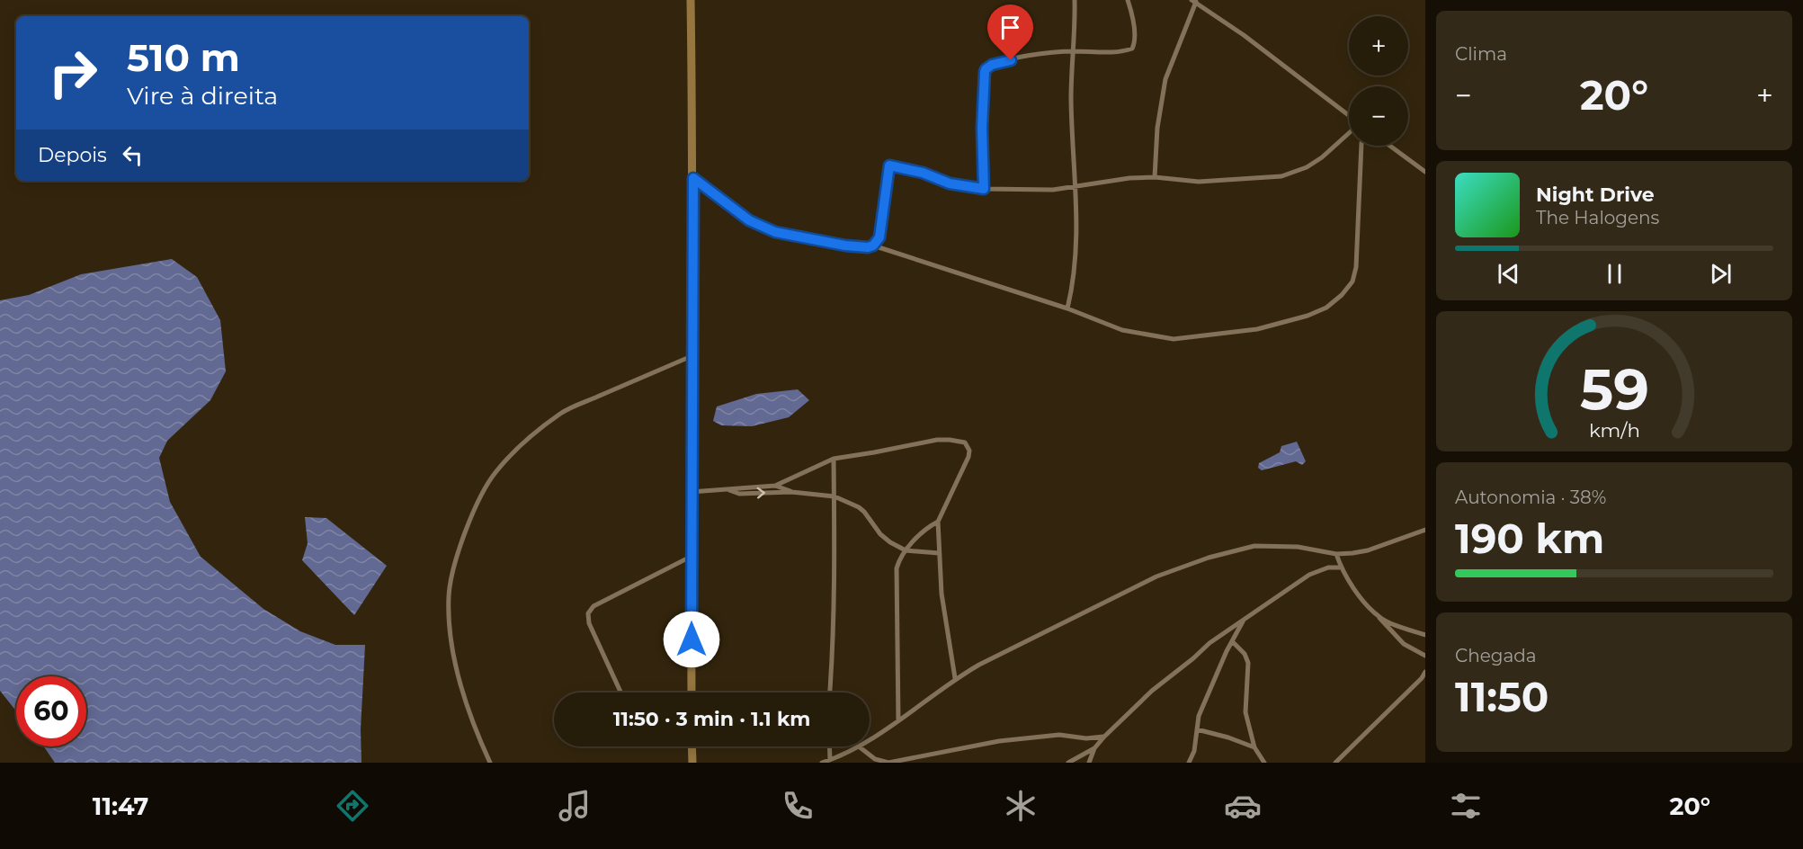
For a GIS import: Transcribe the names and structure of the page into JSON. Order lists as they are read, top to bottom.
{
  "page": {
    "tile": [
      "Clima",
      ["Autonomia · 38%", "190 km"],
      ["Chegada", "11:50"]
    ],
    "map_buttons": ["+", "−"],
    "turn": ["510 m", "Vire à direita"],
    "heat": ["−", "20°", "+"],
    "then": "Depois",
    "song": ["Night Drive", "The Halogens"],
    "limit": "60",
    "trip": "11:50 · 3 min · 1.1 km",
    "tabs": ["11:47", "20°"],
    "gauge": ["59", "km/h"]
  }
}
